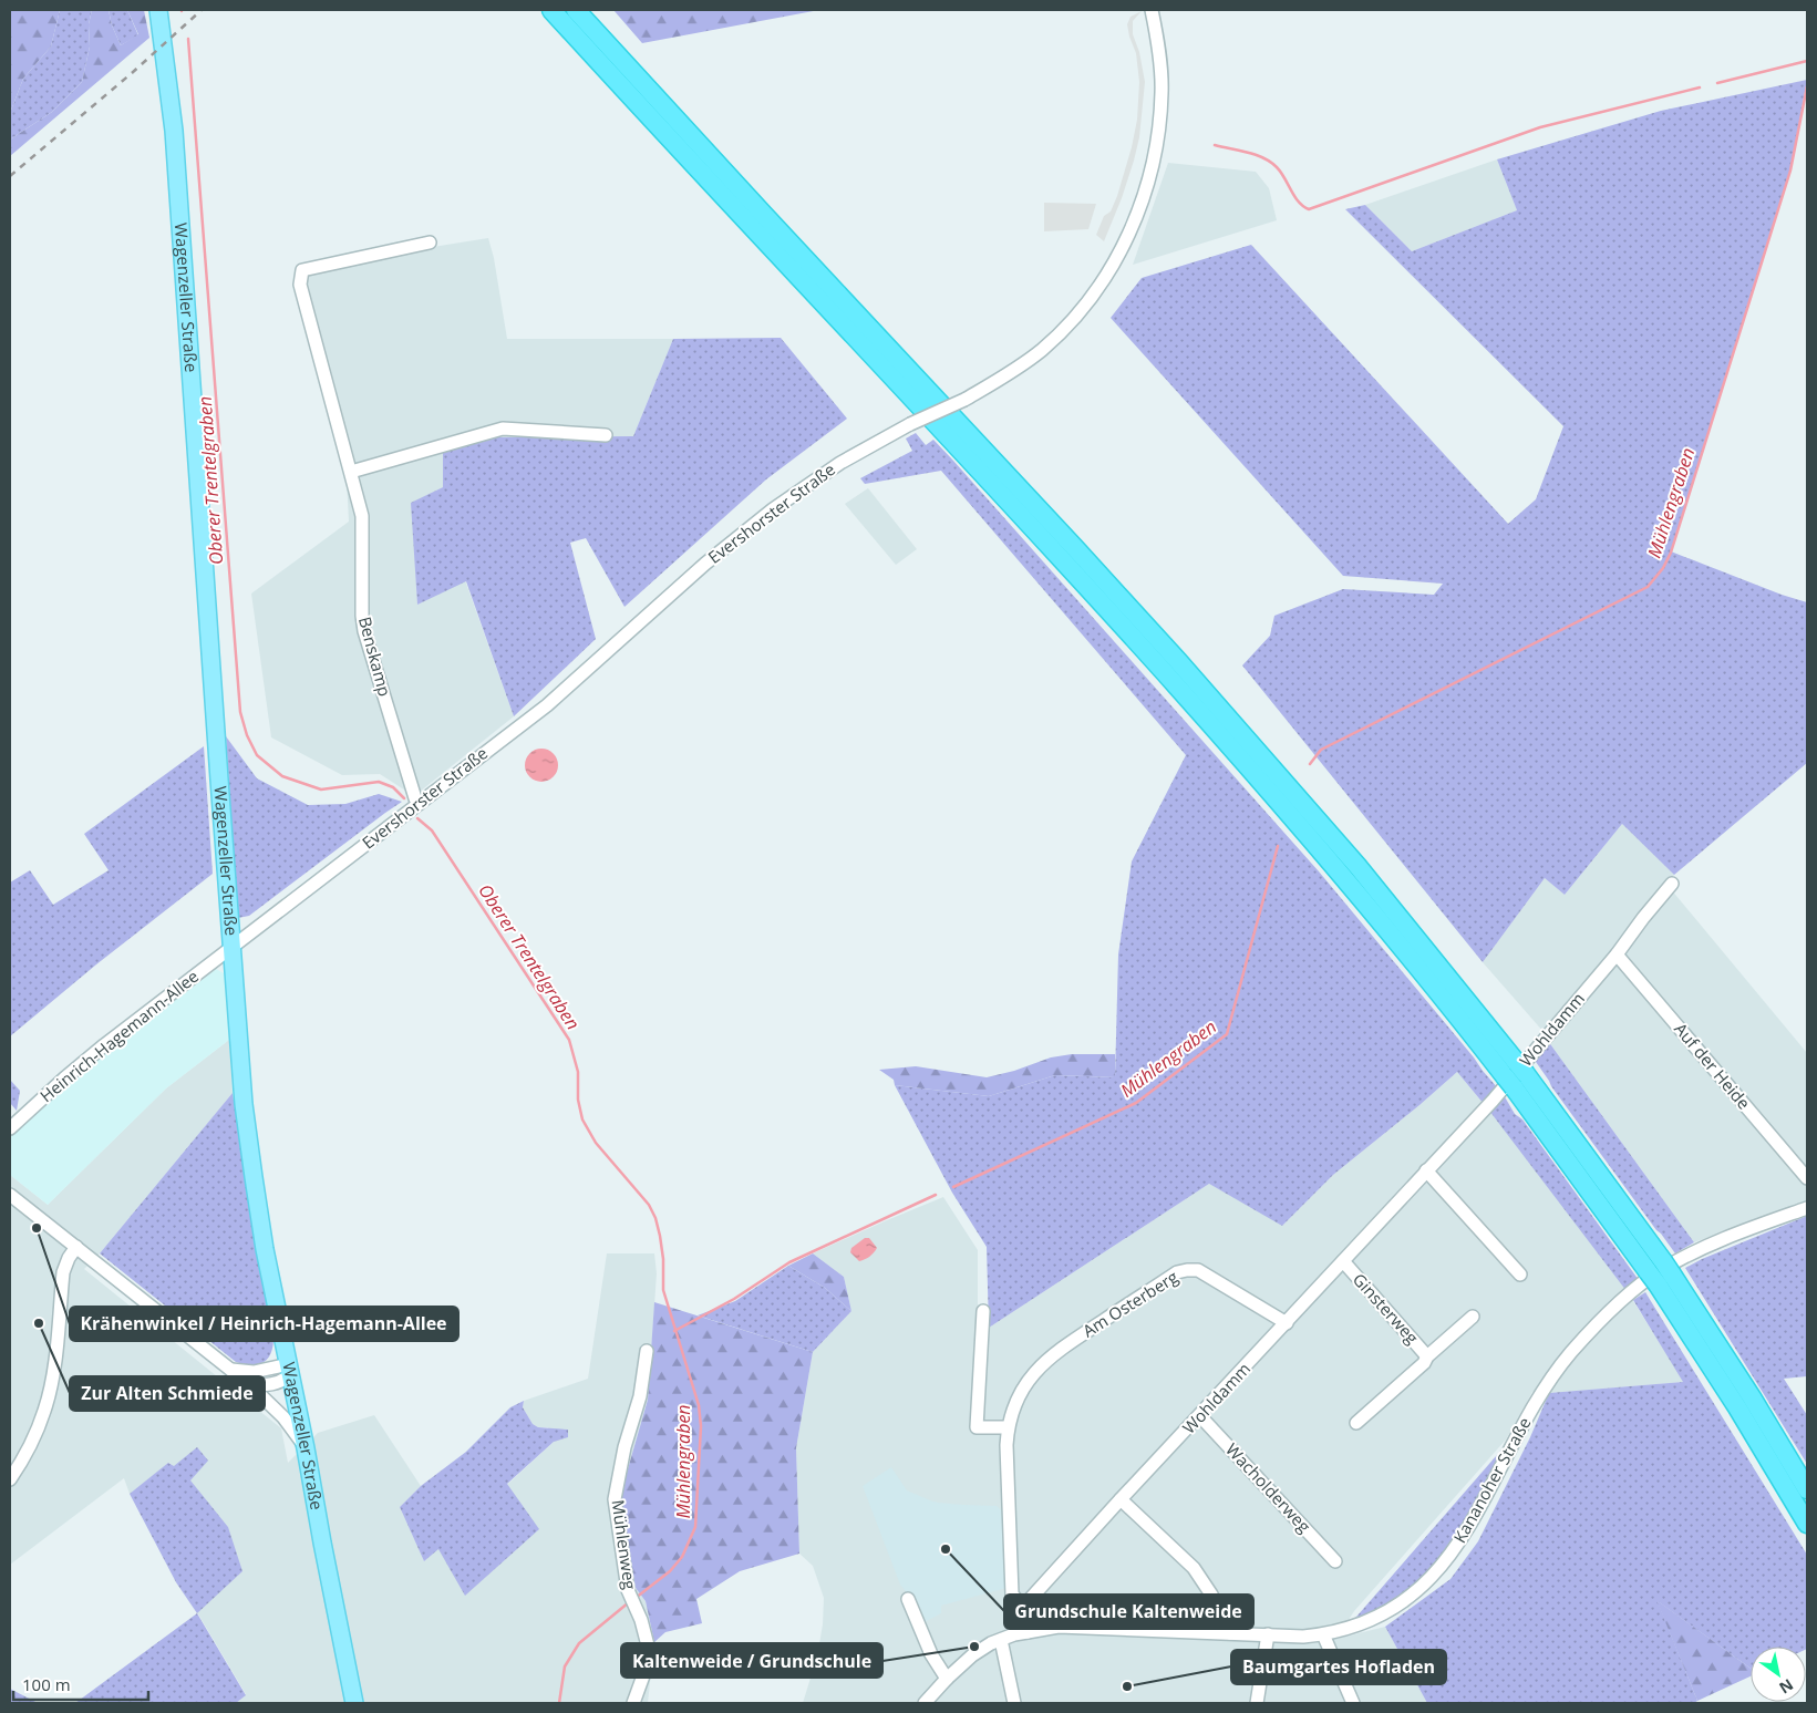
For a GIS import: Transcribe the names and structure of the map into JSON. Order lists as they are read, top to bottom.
{
  "streets": {
    "main road": ["Wagenzeller Straße"],
    "street": [
      "Evershorster Straße",
      "Benskamp",
      "Wohldamm",
      "Heinrich-Hagemann-Allee",
      "Auf der Heide",
      "Am Osterberg",
      "Ginsterweg",
      "Kananoher Straße",
      "Wacholderweg",
      "Mühlenweg"
    ]
  },
  "crossings": [
    ["Wagenzeller Straße", "Evershorster Straße"],
    ["Wagenzeller Straße", "Heinrich-Hagemann-Allee"],
    ["Evershorster Straße", "Benskamp"],
    ["Evershorster Straße", "Heinrich-Hagemann-Allee"],
    ["Wohldamm", "Auf der Heide"],
    ["Wohldamm", "Am Osterberg"],
    ["Wohldamm", "Ginsterweg"],
    ["Wohldamm", "Wacholderweg"]
  ],
  "water": ["Oberer Trentelgraben", "Mühlengraben"],
  "places": [
    "Krähenwinkel / Heinrich-Hagemann-Allee",
    "Zur Alten Schmiede",
    "Grundschule Kaltenweide",
    "Kaltenweide / Grundschule",
    "Baumgartes Hofladen"
  ],
  "scale_bar": "100 m",
  "north": "bottom right"
}
